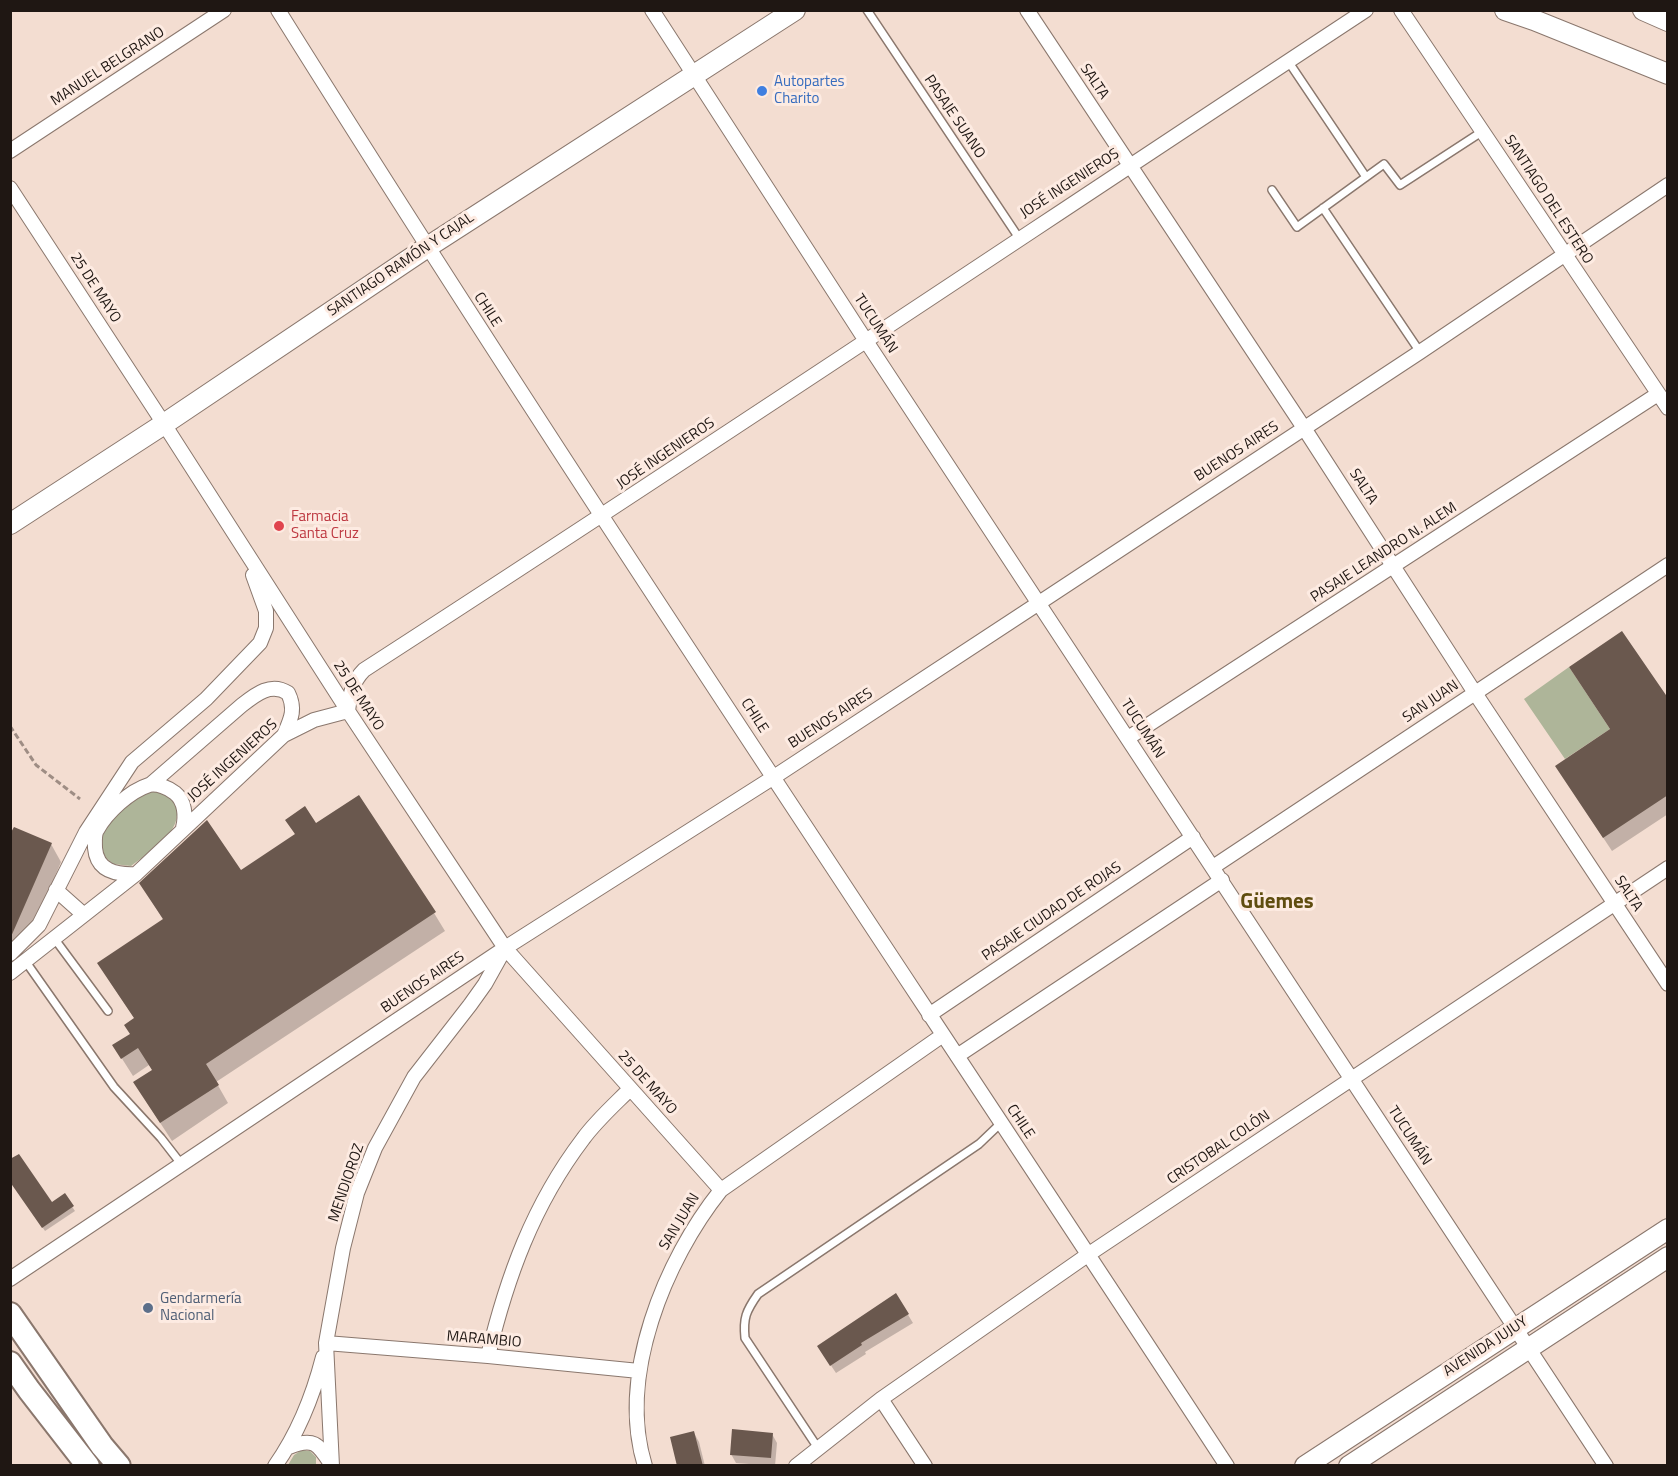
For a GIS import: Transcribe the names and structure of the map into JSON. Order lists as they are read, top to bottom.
{
  "streets": {
    "street": [
      "MANUEL BELGRANO",
      "SALTA",
      "JOSÉ INGENIEROS",
      "SANTIAGO DEL ESTERO",
      "SANTIAGO RAMÓN Y CAJAL",
      "25 DE MAYO",
      "CHILE",
      "TUCUMÁN",
      "BUENOS AIRES",
      "PASAJE LEANDRO N. ALEM",
      "SAN JUAN",
      "PASAJE CIUDAD DE ROJAS",
      "CRISTOBAL COLÓN",
      "MENDIOROZ",
      "MARAMBIO",
      "AVENIDA JUJUY"
    ],
    "lane": ["PASAJE SUANO"]
  },
  "crossings": [
    ["SALTA", "JOSÉ INGENIEROS"],
    ["SALTA", "BUENOS AIRES"],
    ["SALTA", "PASAJE LEANDRO N. ALEM"],
    ["SALTA", "SAN JUAN"],
    ["SALTA", "CRISTOBAL COLÓN"],
    ["PASAJE SUANO", "JOSÉ INGENIEROS"],
    ["JOSÉ INGENIEROS", "25 DE MAYO"],
    ["JOSÉ INGENIEROS", "CHILE"],
    ["JOSÉ INGENIEROS", "TUCUMÁN"],
    ["SANTIAGO DEL ESTERO", "BUENOS AIRES"],
    ["SANTIAGO DEL ESTERO", "PASAJE LEANDRO N. ALEM"],
    ["SANTIAGO RAMÓN Y CAJAL", "25 DE MAYO"],
    ["SANTIAGO RAMÓN Y CAJAL", "CHILE"],
    ["SANTIAGO RAMÓN Y CAJAL", "TUCUMÁN"],
    ["25 DE MAYO", "BUENOS AIRES"],
    ["25 DE MAYO", "SAN JUAN"],
    ["25 DE MAYO", "MENDIOROZ"],
    ["CHILE", "BUENOS AIRES"],
    ["CHILE", "SAN JUAN"],
    ["CHILE", "PASAJE CIUDAD DE ROJAS"],
    ["CHILE", "CRISTOBAL COLÓN"],
    ["TUCUMÁN", "BUENOS AIRES"],
    ["TUCUMÁN", "PASAJE LEANDRO N. ALEM"],
    ["TUCUMÁN", "SAN JUAN"],
    ["TUCUMÁN", "PASAJE CIUDAD DE ROJAS"],
    ["TUCUMÁN", "CRISTOBAL COLÓN"],
    ["TUCUMÁN", "AVENIDA JUJUY"],
    ["BUENOS AIRES", "MENDIOROZ"],
    ["SAN JUAN", "MARAMBIO"],
    ["MENDIOROZ", "MARAMBIO"]
  ],
  "districts": ["Güemes"],
  "places": ["Autopartes Charito", "Farmacia Santa Cruz", "Gendarmería Nacional"]
}
